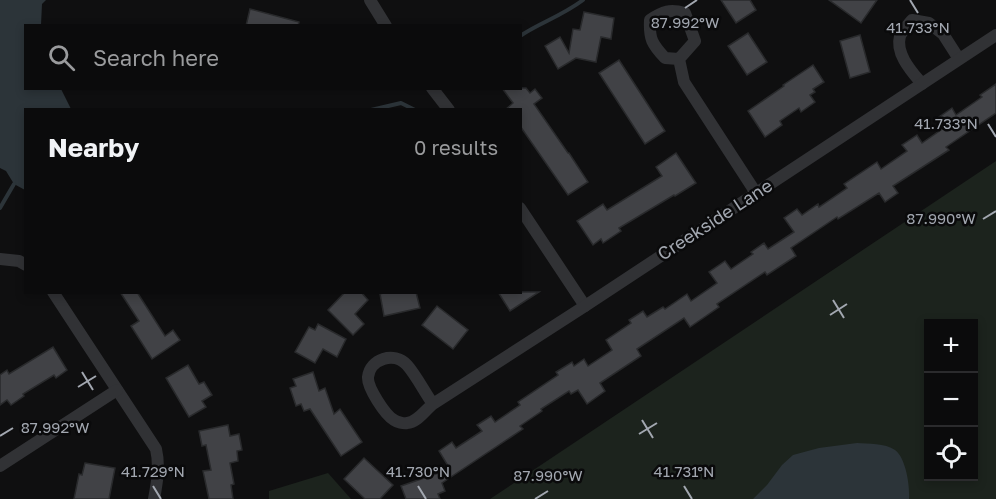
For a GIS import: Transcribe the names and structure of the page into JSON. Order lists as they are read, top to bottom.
{
  "streets": {
    "street": ["Creekside Lane"]
  },
  "page": {
    "search": "Search here",
    "heading": ["Nearby", "0 results"],
    "map_buttons": ["+", "−"]
  },
  "coordinates": [
    "87.992°W",
    "41.733°N",
    "87.990°W",
    "41.729°N",
    "41.730°N",
    "41.731°N"
  ]
}
